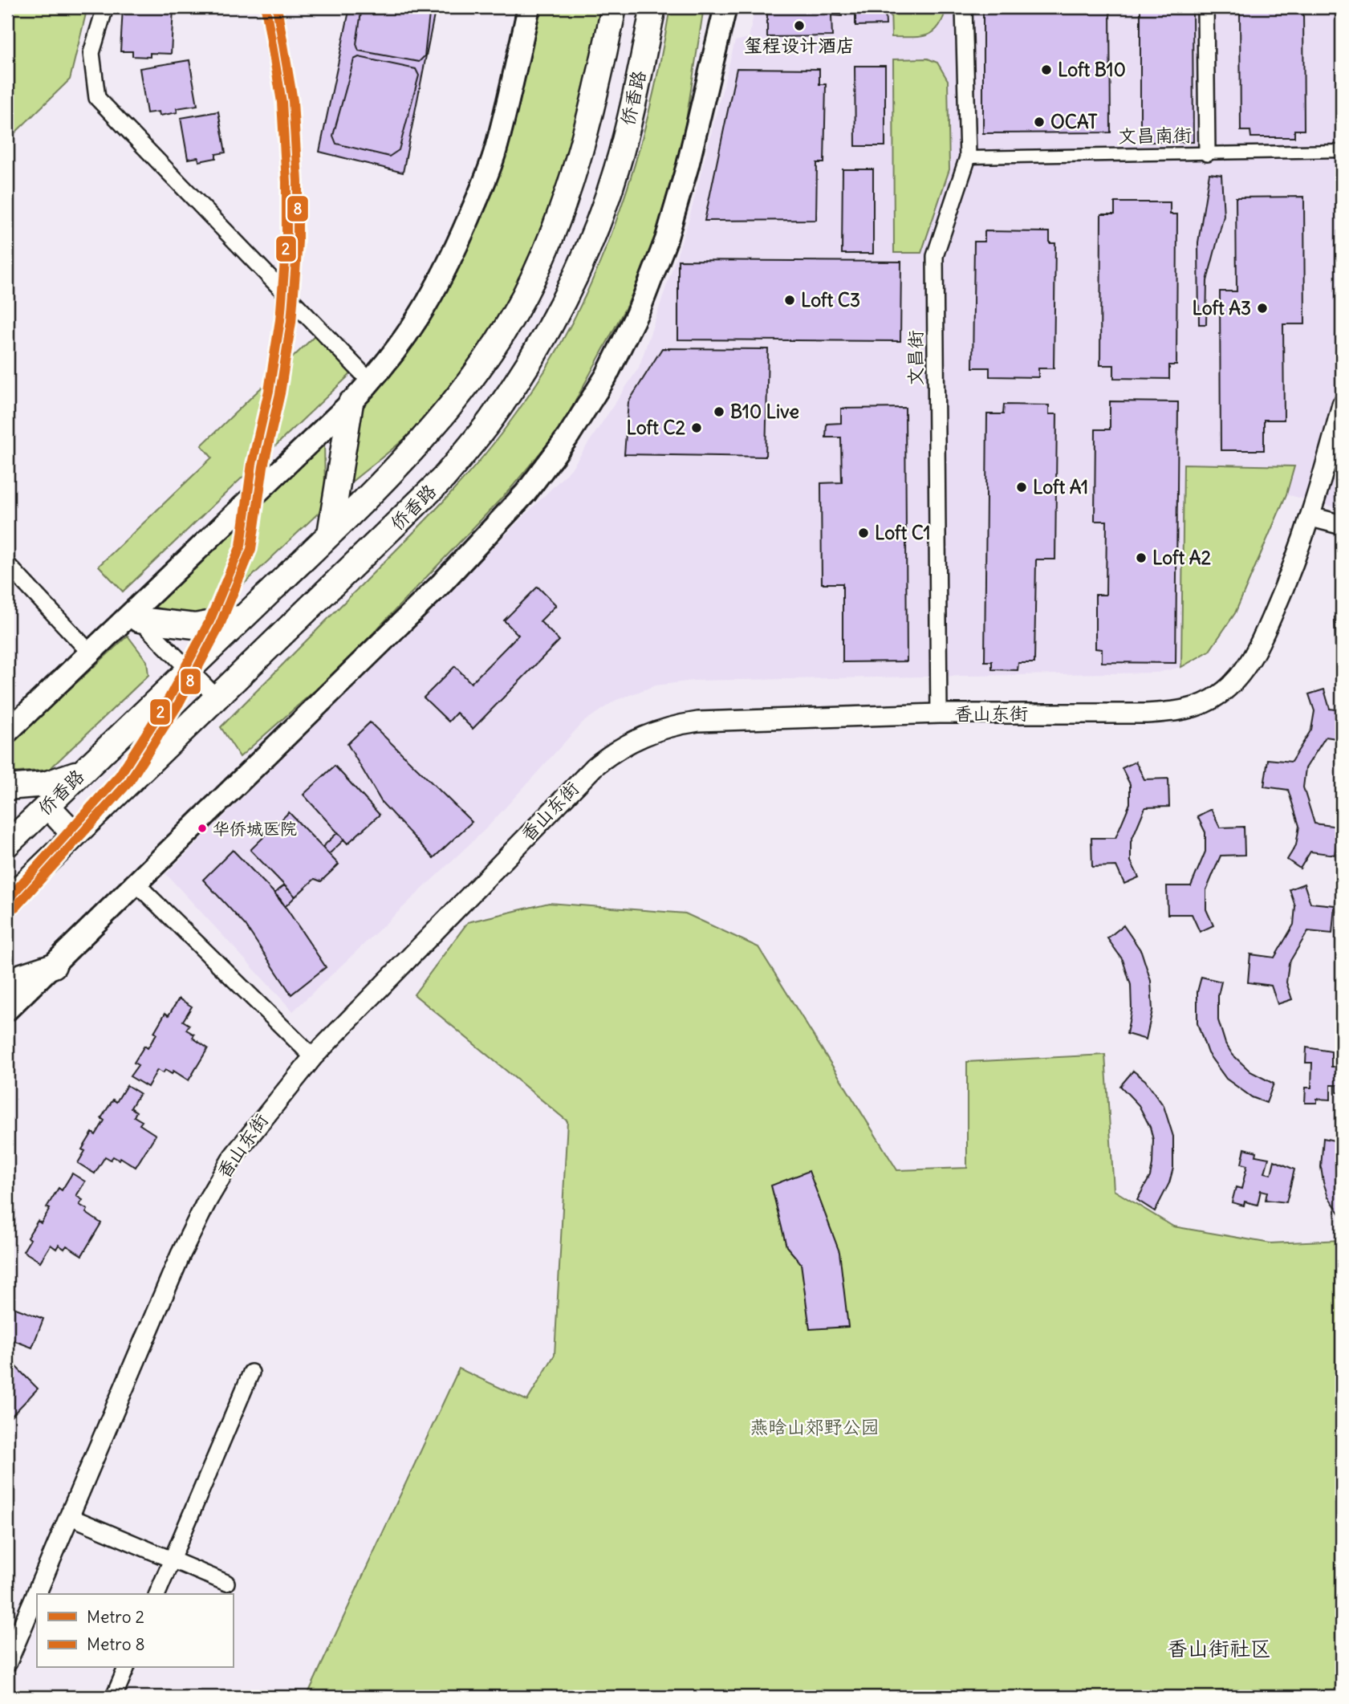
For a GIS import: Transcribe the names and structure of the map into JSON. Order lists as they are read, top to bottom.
{
  "streets": {
    "main road": ["侨香路"],
    "street": ["文昌南街", "文昌街", "香山东街"]
  },
  "crossings": [
    ["文昌南街", "文昌街"],
    ["文昌街", "香山东街"]
  ],
  "districts": ["香山街社区"],
  "parks": ["燕晗山郊野公园"],
  "places": [
    "玺程设计酒店",
    "Loft B10",
    "OCAT",
    "Loft C3",
    "Loft A3",
    "B10 Live",
    "Loft C2",
    "Loft A1",
    "Loft C1",
    "Loft A2",
    "华侨城医院"
  ],
  "lines": ["metro line 2", "metro line 8"],
  "legend": ["Metro 2", "Metro 8"]
}
